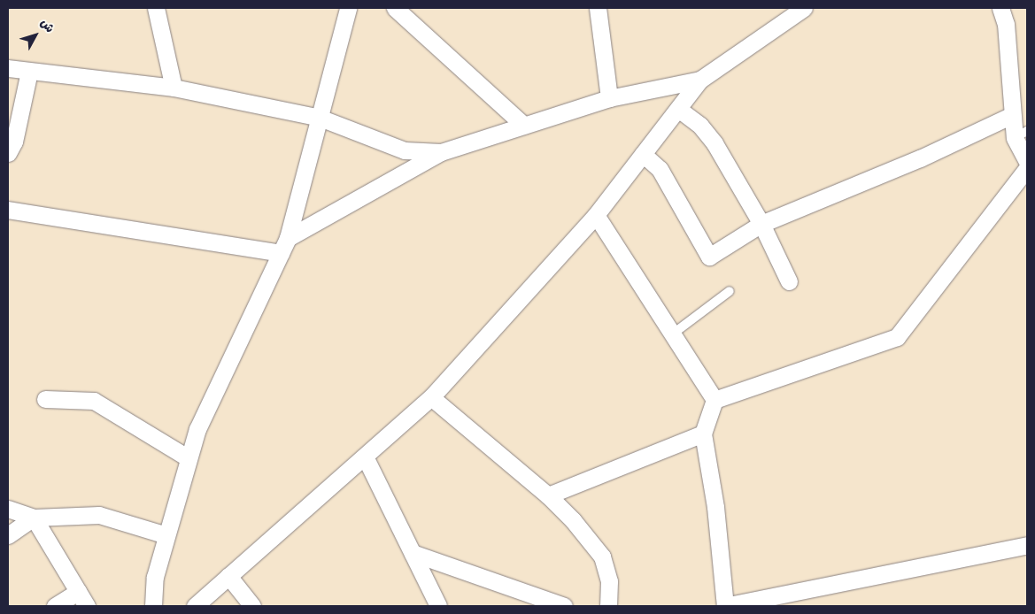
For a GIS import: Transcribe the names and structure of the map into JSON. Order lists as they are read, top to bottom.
{
  "north": "top right"
}
